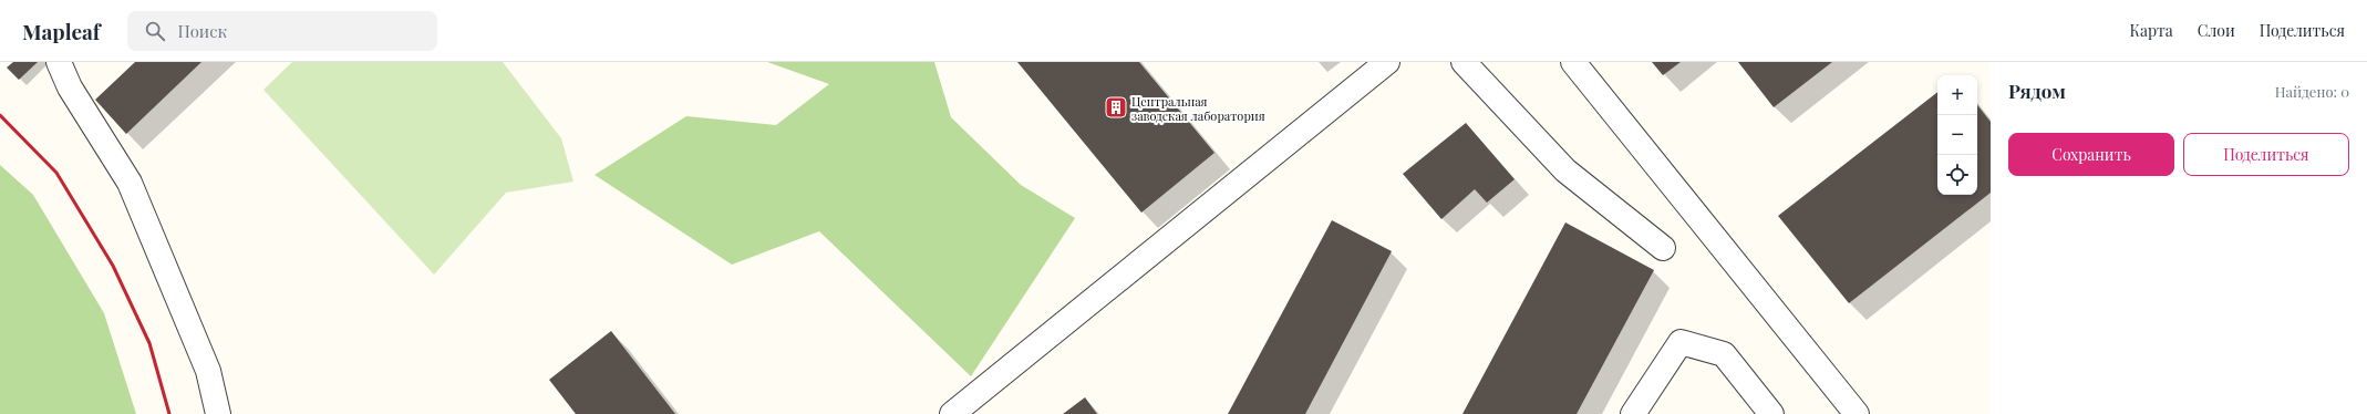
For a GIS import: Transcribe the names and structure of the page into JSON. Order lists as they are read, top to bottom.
{
  "places": {
    "building": ["Центральная заводская лаборатория"]
  },
  "page": {
    "header": "Mapleaf",
    "search": "Поиск",
    "nav": ["Карта", "Слои", "Поделиться"],
    "heading": ["Рядом", "Найдено: 0"],
    "map_buttons": ["+", "−"],
    "buttons": ["Сохранить", "Поделиться"]
  }
}
